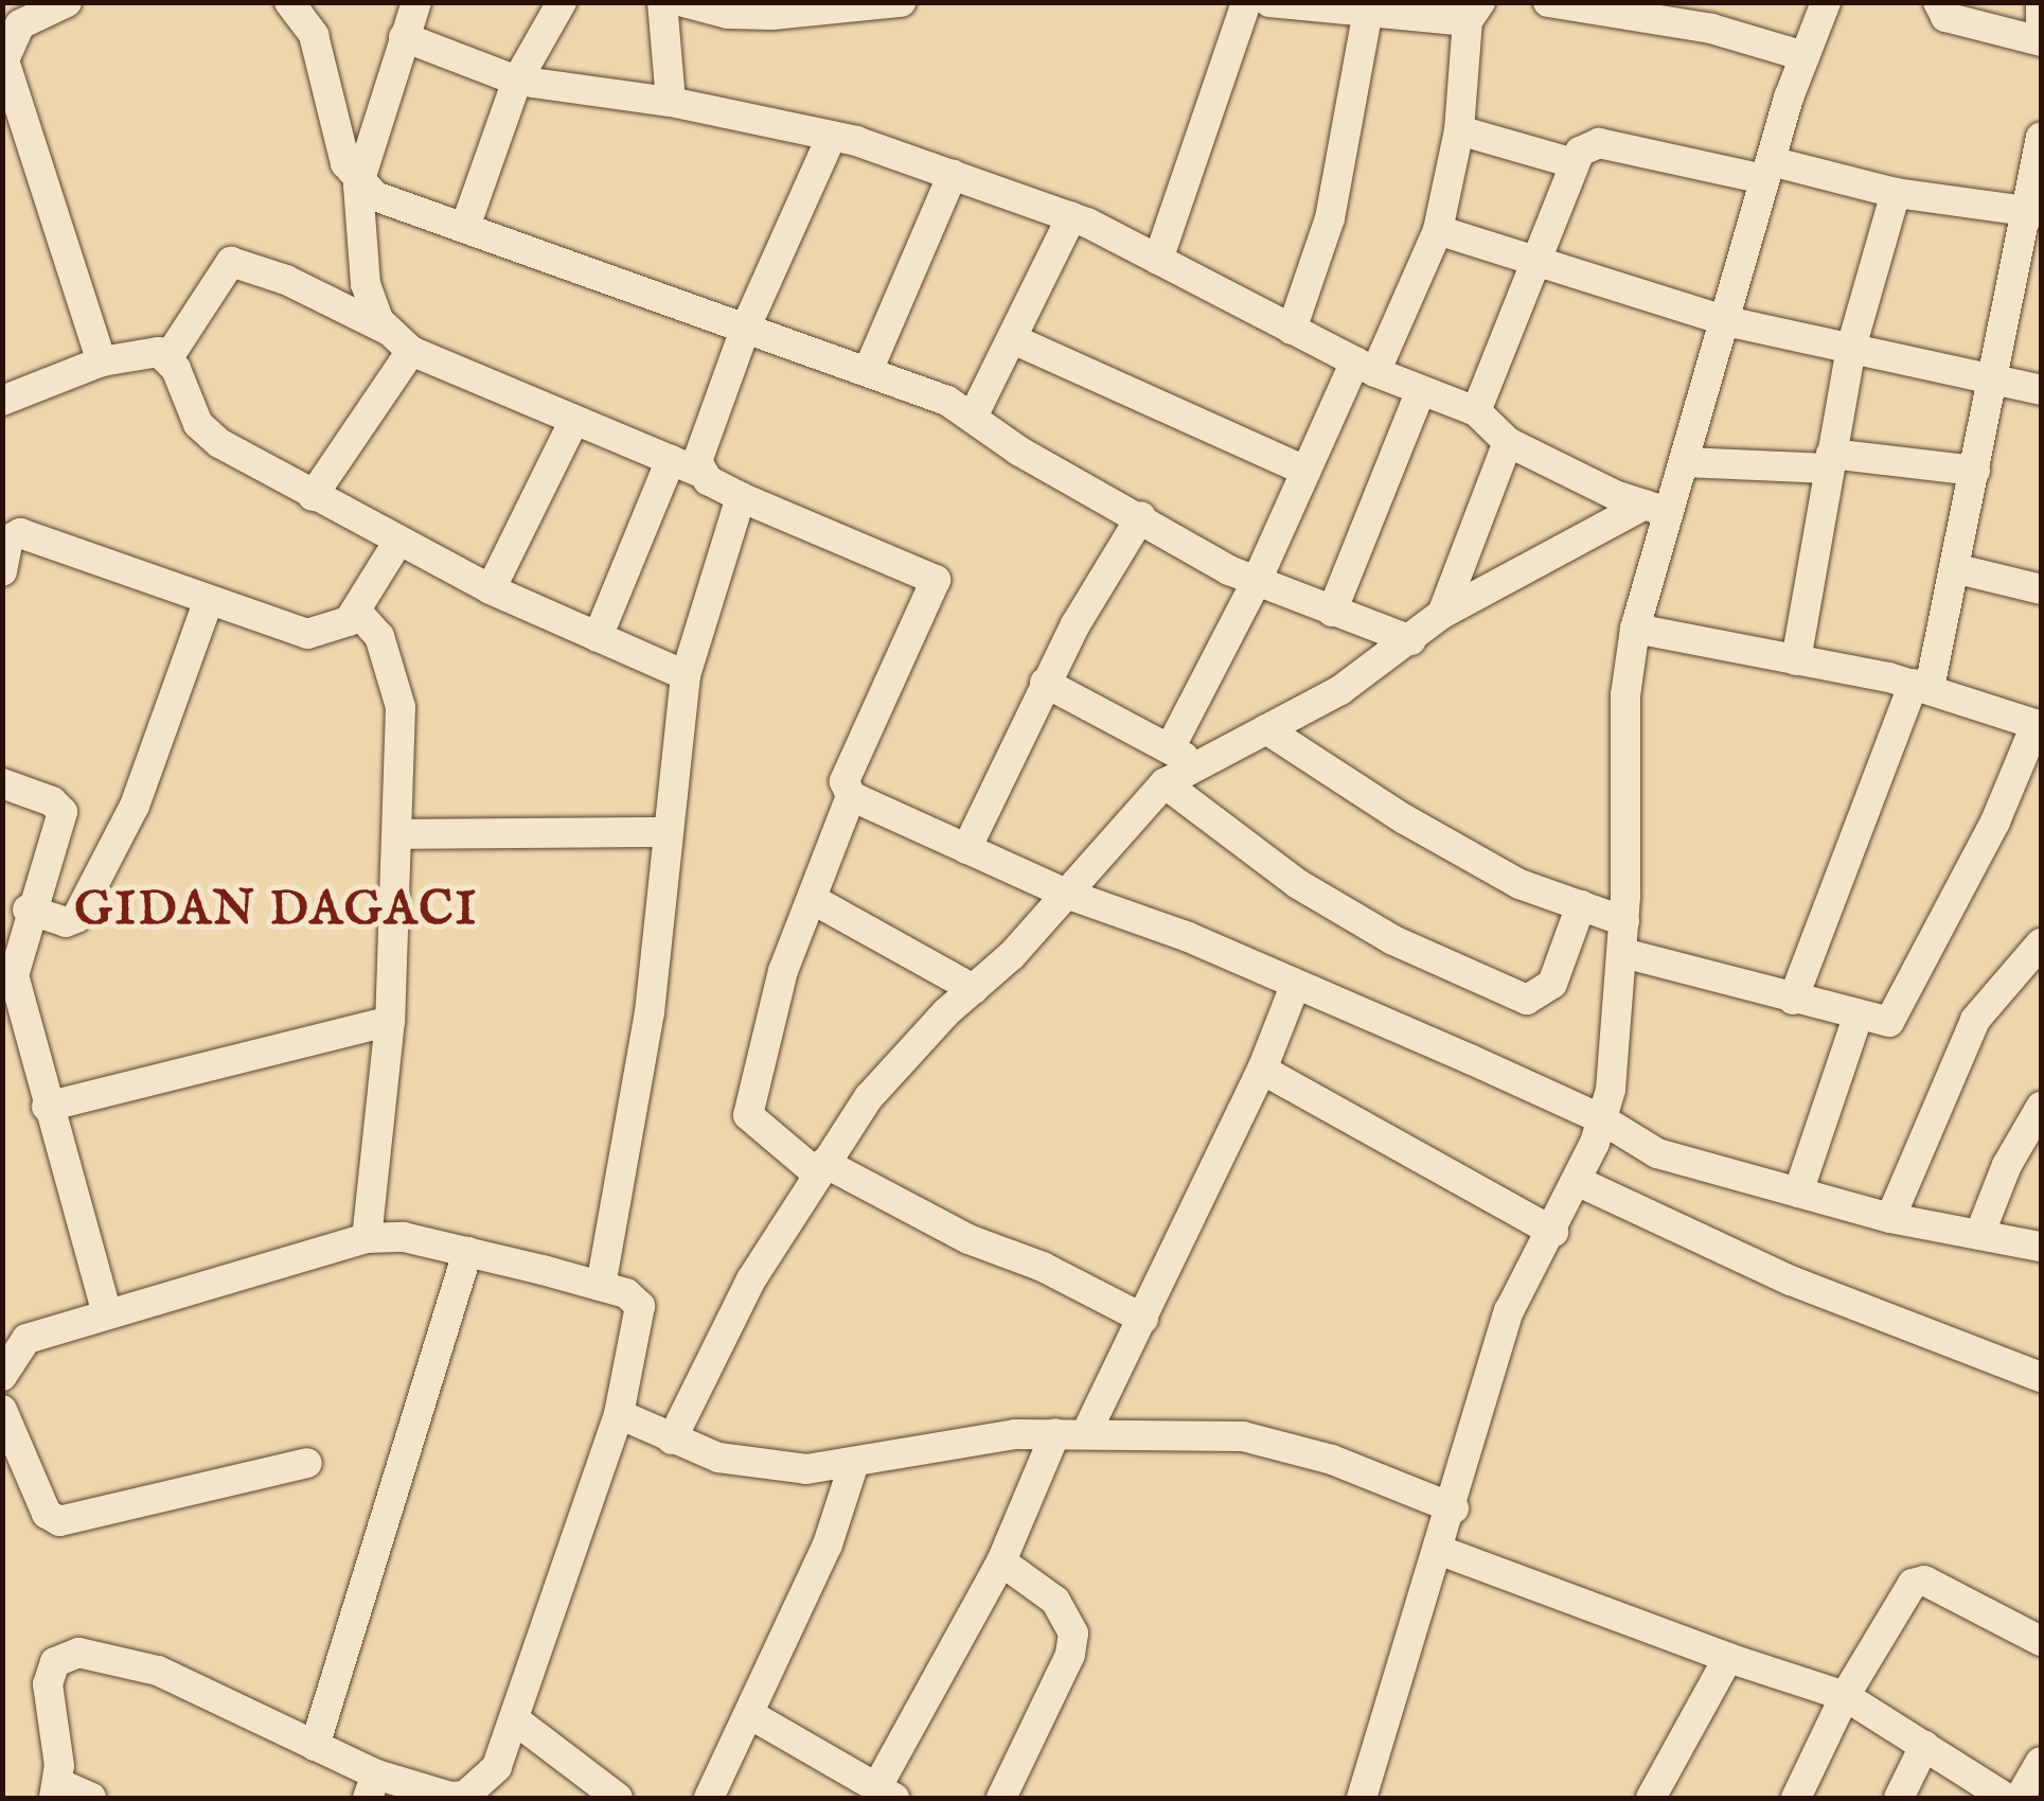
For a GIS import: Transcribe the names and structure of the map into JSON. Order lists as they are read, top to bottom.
{
  "districts": ["GIDAN DAGACI"]
}
